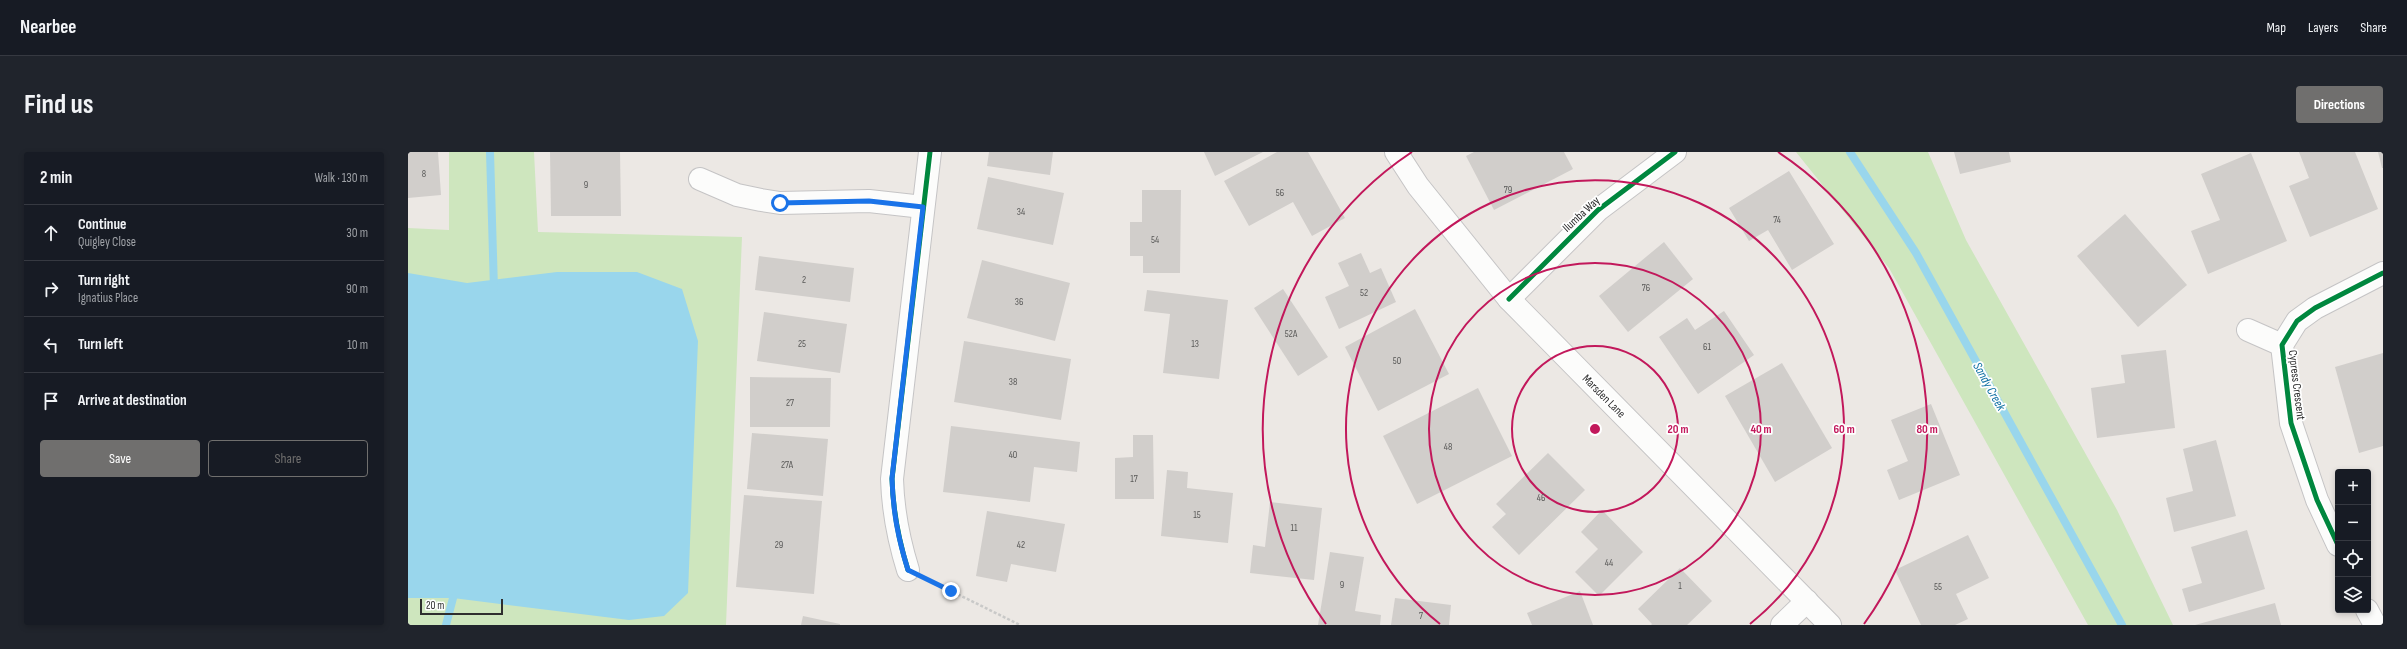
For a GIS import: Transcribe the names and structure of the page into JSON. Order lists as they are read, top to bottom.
{
  "streets": {
    "street": ["Ilumba Way", "Cypress Crescent", "Marsden Lane"]
  },
  "crossings": [
    ["Ilumba Way", "Marsden Lane"]
  ],
  "water": ["Sandy Creek"],
  "house_numbers": [
    "8",
    "9",
    "79",
    "56",
    "34",
    "74",
    "54",
    "2",
    "76",
    "52",
    "36",
    "52A",
    "25",
    "13",
    "61",
    "50",
    "38",
    "27",
    "48",
    "40",
    "27A",
    "17",
    "46",
    "15",
    "11",
    "29",
    "42",
    "44",
    "9",
    "1",
    "55",
    "7"
  ],
  "scale_bar": "20 m",
  "page": {
    "header": "Nearbee",
    "nav": ["Map", "Layers", "Share"],
    "buttons": [
      "Directions",
      ["Save", "Share"]
    ],
    "title": "Find us",
    "heading": ["2 min", "Walk · 130 m"],
    "list": [
      ["Continue", "Quigley Close", "30 m"],
      ["Turn right", "Ignatius Place", "90 m"],
      ["Turn left", "10 m"],
      "Arrive at destination"
    ],
    "map_buttons": ["+", "−"],
    "scale": "20 m"
  },
  "rings": [
    "20 m",
    "40 m",
    "60 m",
    "80 m"
  ]
}
